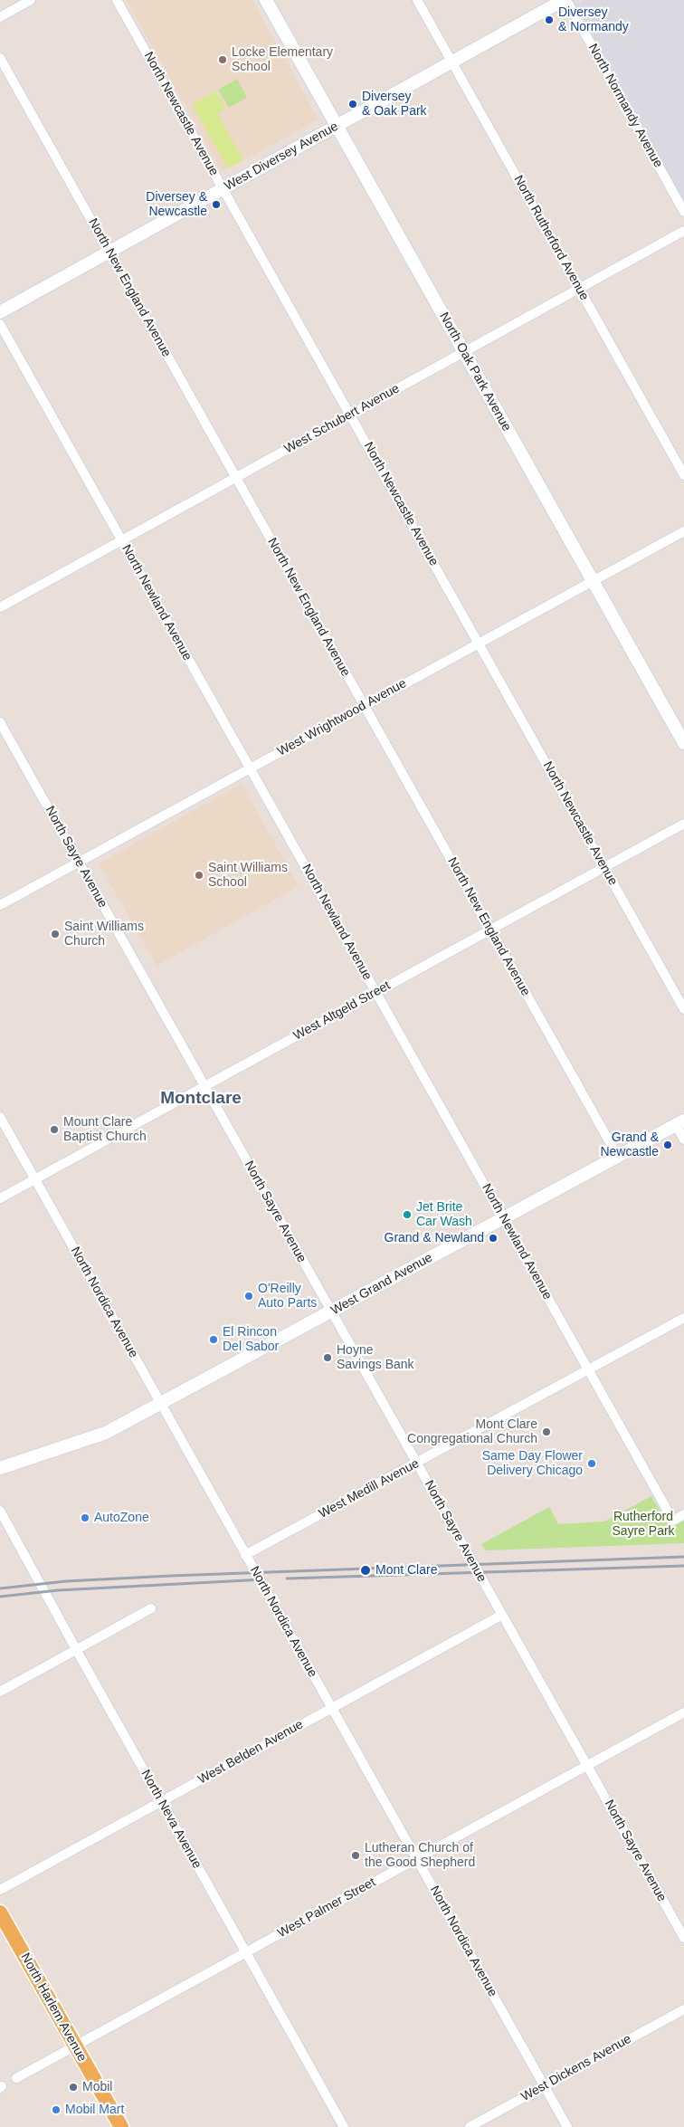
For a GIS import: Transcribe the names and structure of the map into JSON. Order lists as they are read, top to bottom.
{
  "streets": {
    "main road": [
      "West Diversey Avenue",
      "North Oak Park Avenue",
      "West Grand Avenue",
      "North Harlem Avenue"
    ],
    "street": [
      "North Normandy Avenue",
      "North Newcastle Avenue",
      "North Rutherford Avenue",
      "North New England Avenue",
      "West Schubert Avenue",
      "North Newland Avenue",
      "West Wrightwood Avenue",
      "North Sayre Avenue",
      "West Altgeld Street",
      "North Nordica Avenue",
      "West Medill Avenue",
      "West Belden Avenue",
      "North Neva Avenue",
      "West Palmer Street",
      "West Dickens Avenue"
    ]
  },
  "crossings": [
    ["North Normandy Avenue", "West Diversey Avenue"],
    ["North Newcastle Avenue", "West Diversey Avenue"],
    ["North Newcastle Avenue", "West Schubert Avenue"],
    ["North Newcastle Avenue", "West Wrightwood Avenue"],
    ["North Newcastle Avenue", "West Altgeld Street"],
    ["West Diversey Avenue", "North Rutherford Avenue"],
    ["West Diversey Avenue", "North New England Avenue"],
    ["West Diversey Avenue", "North Oak Park Avenue"],
    ["North Rutherford Avenue", "West Schubert Avenue"],
    ["North New England Avenue", "West Schubert Avenue"],
    ["North New England Avenue", "West Wrightwood Avenue"],
    ["North New England Avenue", "West Altgeld Street"],
    ["North New England Avenue", "West Grand Avenue"],
    ["North Oak Park Avenue", "West Schubert Avenue"],
    ["North Oak Park Avenue", "West Wrightwood Avenue"],
    ["West Schubert Avenue", "North Newland Avenue"],
    ["North Newland Avenue", "West Wrightwood Avenue"],
    ["North Newland Avenue", "West Altgeld Street"],
    ["North Newland Avenue", "West Grand Avenue"],
    ["North Newland Avenue", "West Medill Avenue"],
    ["West Wrightwood Avenue", "North Sayre Avenue"],
    ["North Sayre Avenue", "West Altgeld Street"],
    ["North Sayre Avenue", "West Grand Avenue"],
    ["North Sayre Avenue", "West Medill Avenue"],
    ["North Sayre Avenue", "West Belden Avenue"],
    ["North Sayre Avenue", "West Palmer Street"],
    ["West Altgeld Street", "North Nordica Avenue"],
    ["West Grand Avenue", "North Nordica Avenue"],
    ["North Nordica Avenue", "West Medill Avenue"],
    ["North Nordica Avenue", "West Belden Avenue"],
    ["North Nordica Avenue", "West Palmer Street"],
    ["North Nordica Avenue", "West Dickens Avenue"],
    ["West Belden Avenue", "North Neva Avenue"],
    ["North Neva Avenue", "West Palmer Street"],
    ["West Palmer Street", "North Harlem Avenue"]
  ],
  "districts": ["Montclare"],
  "parks": ["Rutherford Sayre Park"],
  "places": [
    "Diversey & Normandy",
    "Locke Elementary School",
    "Diversey & Oak Park",
    "Diversey & Newcastle",
    "Saint Williams School",
    "Saint Williams Church",
    "Mount Clare Baptist Church",
    "Grand & Newcastle",
    "Jet Brite Car Wash",
    "Grand & Newland",
    "O'Reilly Auto Parts",
    "El Rincon Del Sabor",
    "Hoyne Savings Bank",
    "Mont Clare Congregational Church",
    "Same Day Flower Delivery Chicago",
    "AutoZone",
    "Mont Clare",
    "Lutheran Church of the Good Shepherd",
    "Mobil",
    "Mobil Mart"
  ]
}
